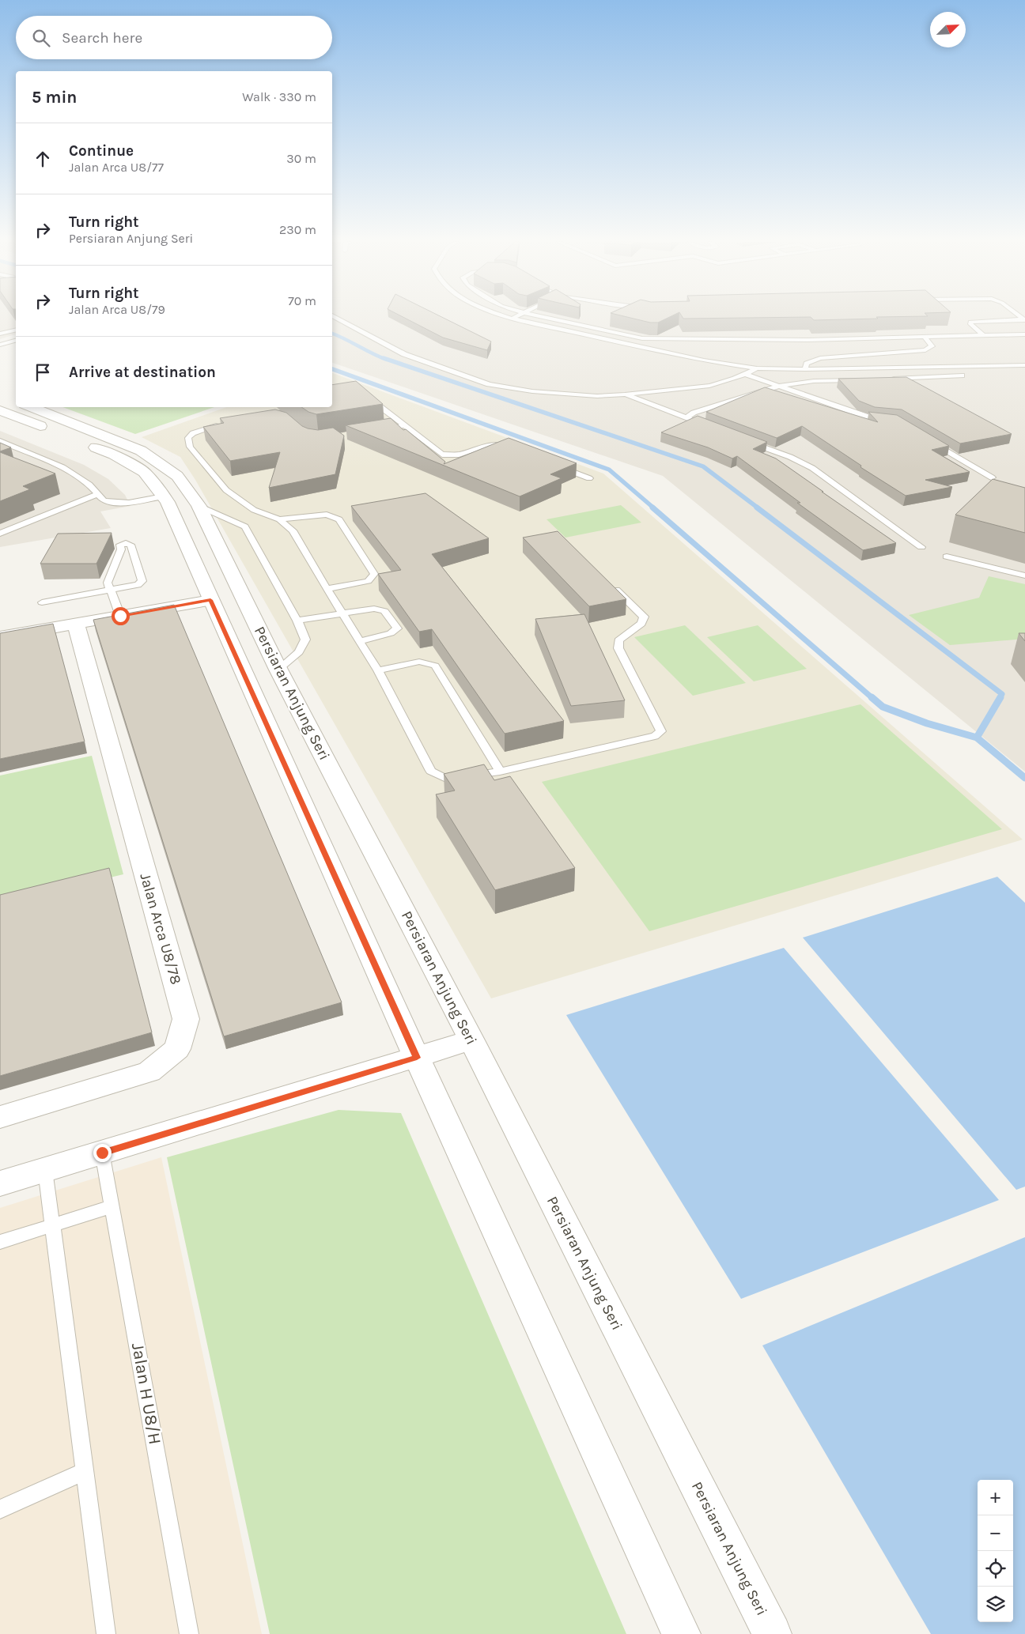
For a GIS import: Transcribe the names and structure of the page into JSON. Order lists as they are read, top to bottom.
{
  "streets": {
    "street": ["Persiaran Anjung Seri", "Jalan Arca U8/78"],
    "lane": ["Jalan H U8/H"]
  },
  "north": "top right",
  "page": {
    "search": "Search here",
    "heading": ["5 min", "Walk · 330 m"],
    "list": [
      ["Continue", "Jalan Arca U8/77", "30 m"],
      ["Turn right", "Persiaran Anjung Seri", "230 m"],
      ["Turn right", "Jalan Arca U8/79", "70 m"],
      "Arrive at destination"
    ],
    "map_buttons": ["+", "−"]
  }
}
